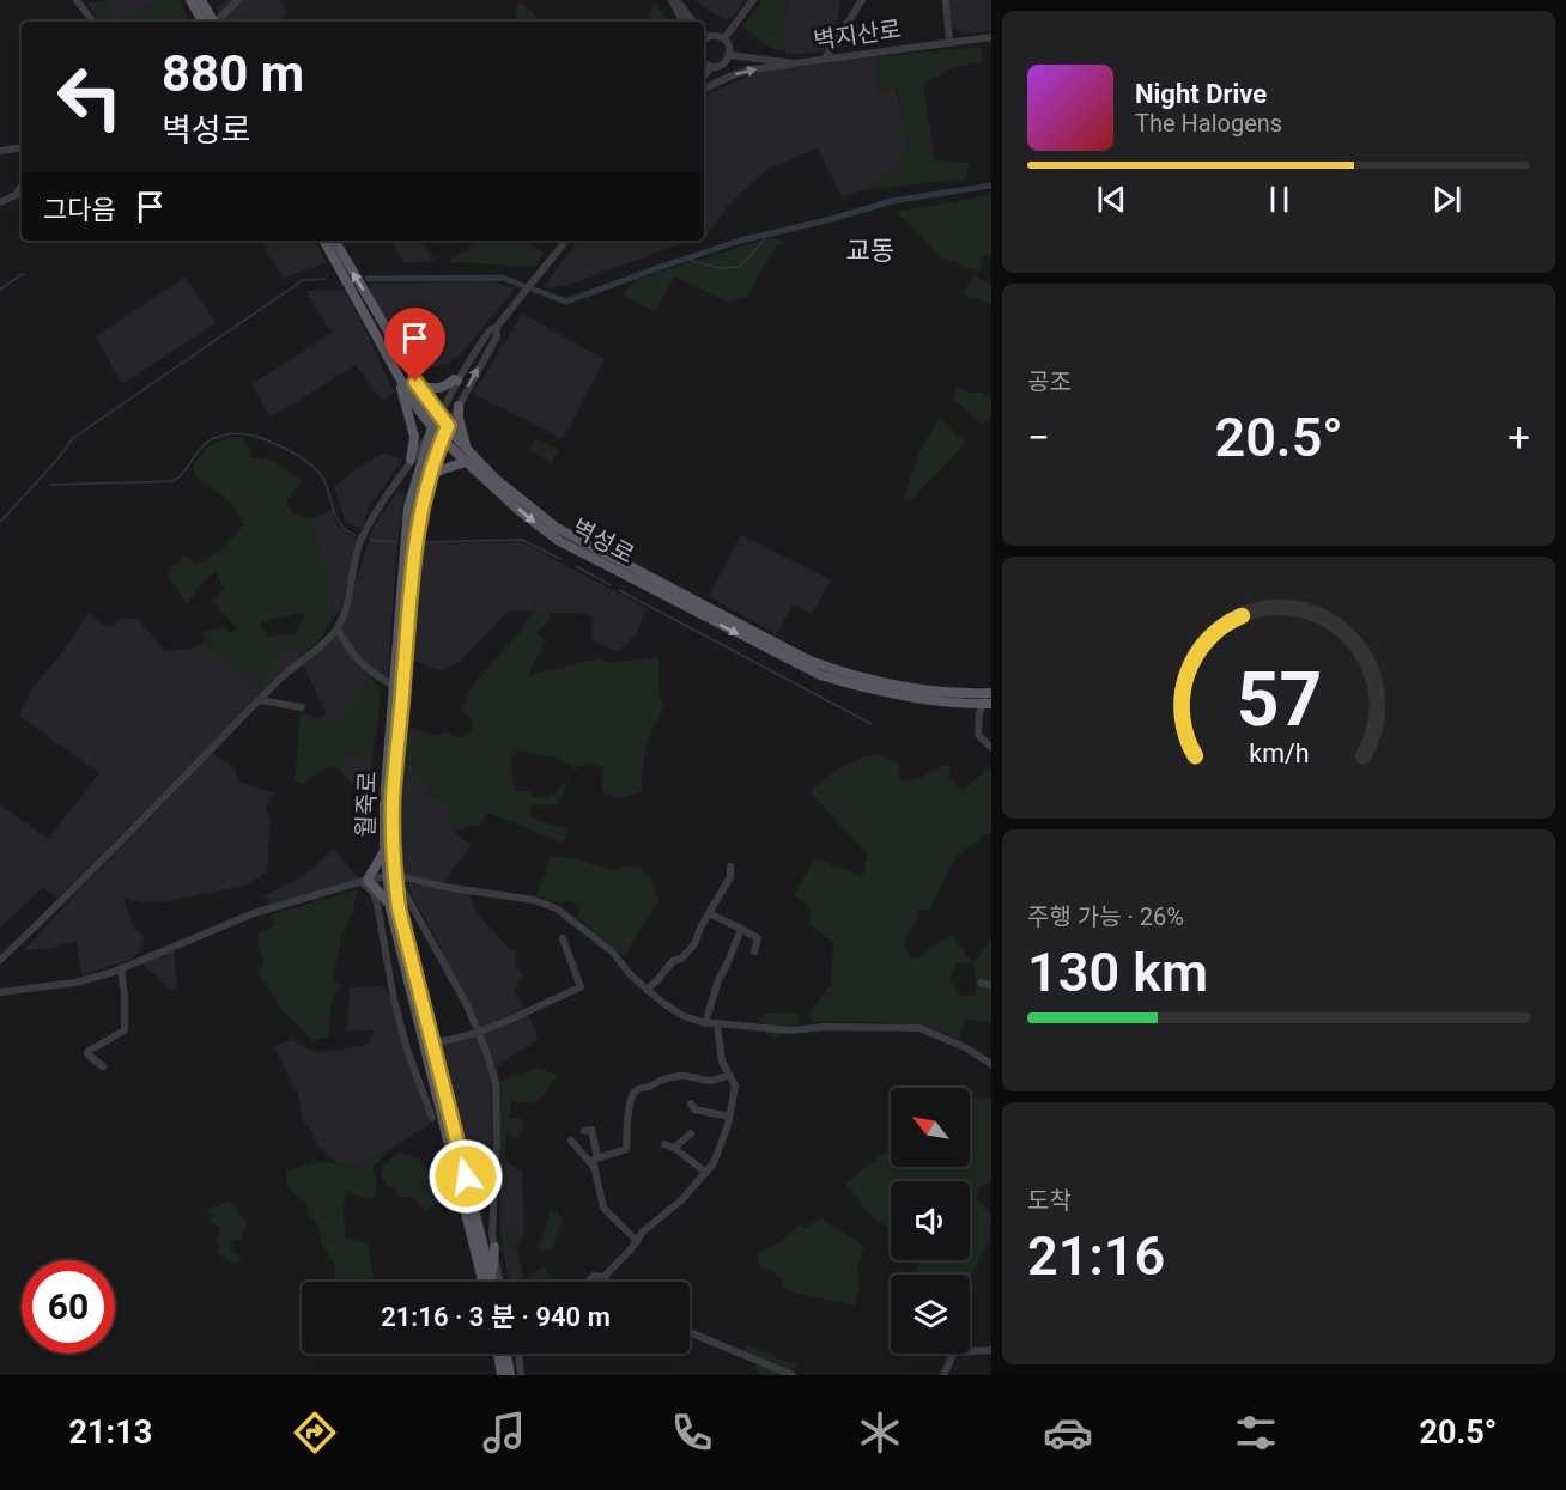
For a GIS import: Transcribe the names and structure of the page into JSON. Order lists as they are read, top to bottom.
{
  "streets": {
    "main road": ["벽성로", "월죽로"],
    "street": ["벽지산로"]
  },
  "crossings": [
    ["벽성로", "월죽로"]
  ],
  "districts": ["교동"],
  "north": "top left",
  "page": {
    "turn": ["880 m", "벽성로"],
    "song": ["Night Drive", "The Halogens"],
    "then": "그다음",
    "tile": [
      "공조",
      ["주행 가능 · 26%", "130 km"],
      ["도착", "21:16"]
    ],
    "heat": ["−", "20.5°", "+"],
    "limit": "60",
    "trip": "21:16 · 3 분 · 940 m",
    "tabs": ["21:13", "20.5°"],
    "gauge": ["57", "km/h"]
  }
}
